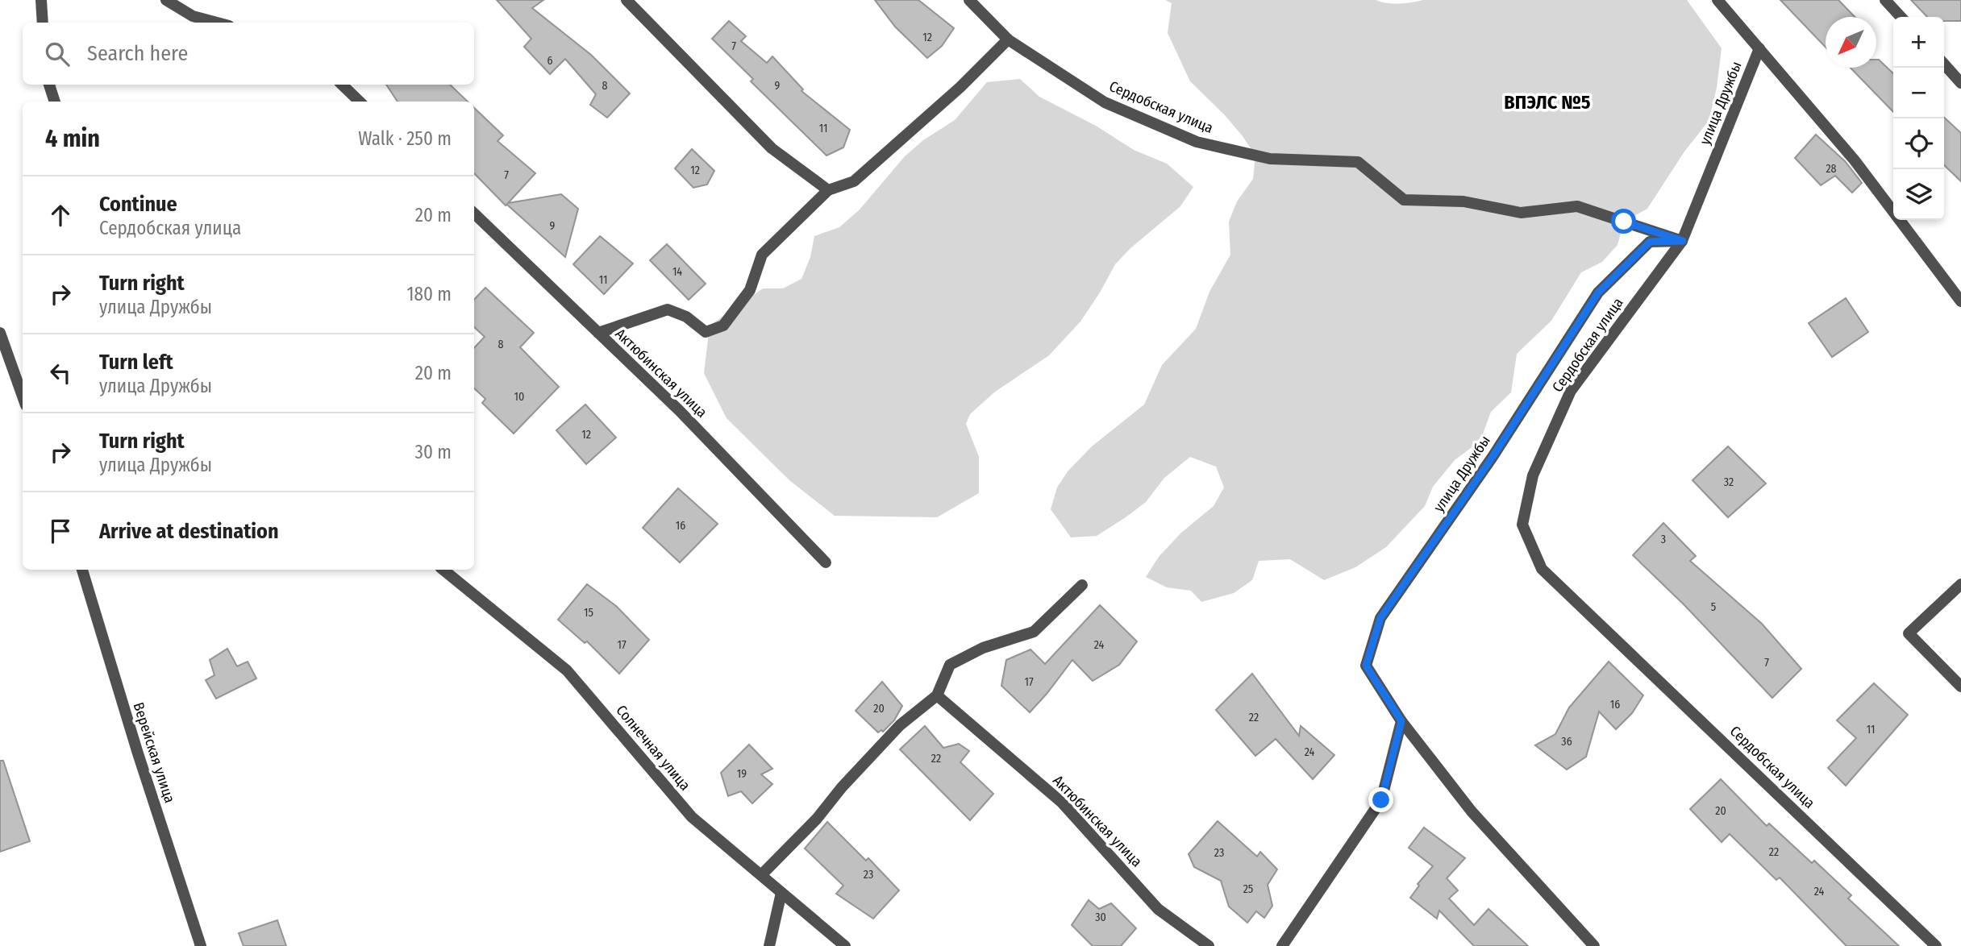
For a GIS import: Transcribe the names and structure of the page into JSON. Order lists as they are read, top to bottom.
{
  "streets": {
    "street": [
      "улица Дружбы",
      "Сердобская улица",
      "Актюбинская улица",
      "Солнечная улица",
      "Верейская улица"
    ]
  },
  "crossings": [
    ["улица Дружбы", "Сердобская улица"]
  ],
  "districts": ["ВПЭЛС №5"],
  "house_numbers": [
    "12",
    "7",
    "6",
    "8",
    "9",
    "11",
    "28",
    "12",
    "7",
    "9",
    "14",
    "11",
    "8",
    "10",
    "12",
    "32",
    "16",
    "3",
    "5",
    "15",
    "17",
    "24",
    "7",
    "17",
    "16",
    "20",
    "22",
    "11",
    "36",
    "24",
    "22",
    "19",
    "20",
    "22",
    "23",
    "23",
    "25",
    "24",
    "30"
  ],
  "north": "bottom left",
  "page": {
    "map_buttons": ["+", "−"],
    "search": "Search here",
    "heading": ["4 min", "Walk · 250 m"],
    "list": [
      ["Continue", "Сердобская улица", "20 m"],
      ["Turn right", "улица Дружбы", "180 m"],
      ["Turn left", "улица Дружбы", "20 m"],
      ["Turn right", "улица Дружбы", "30 m"],
      "Arrive at destination"
    ]
  }
}
